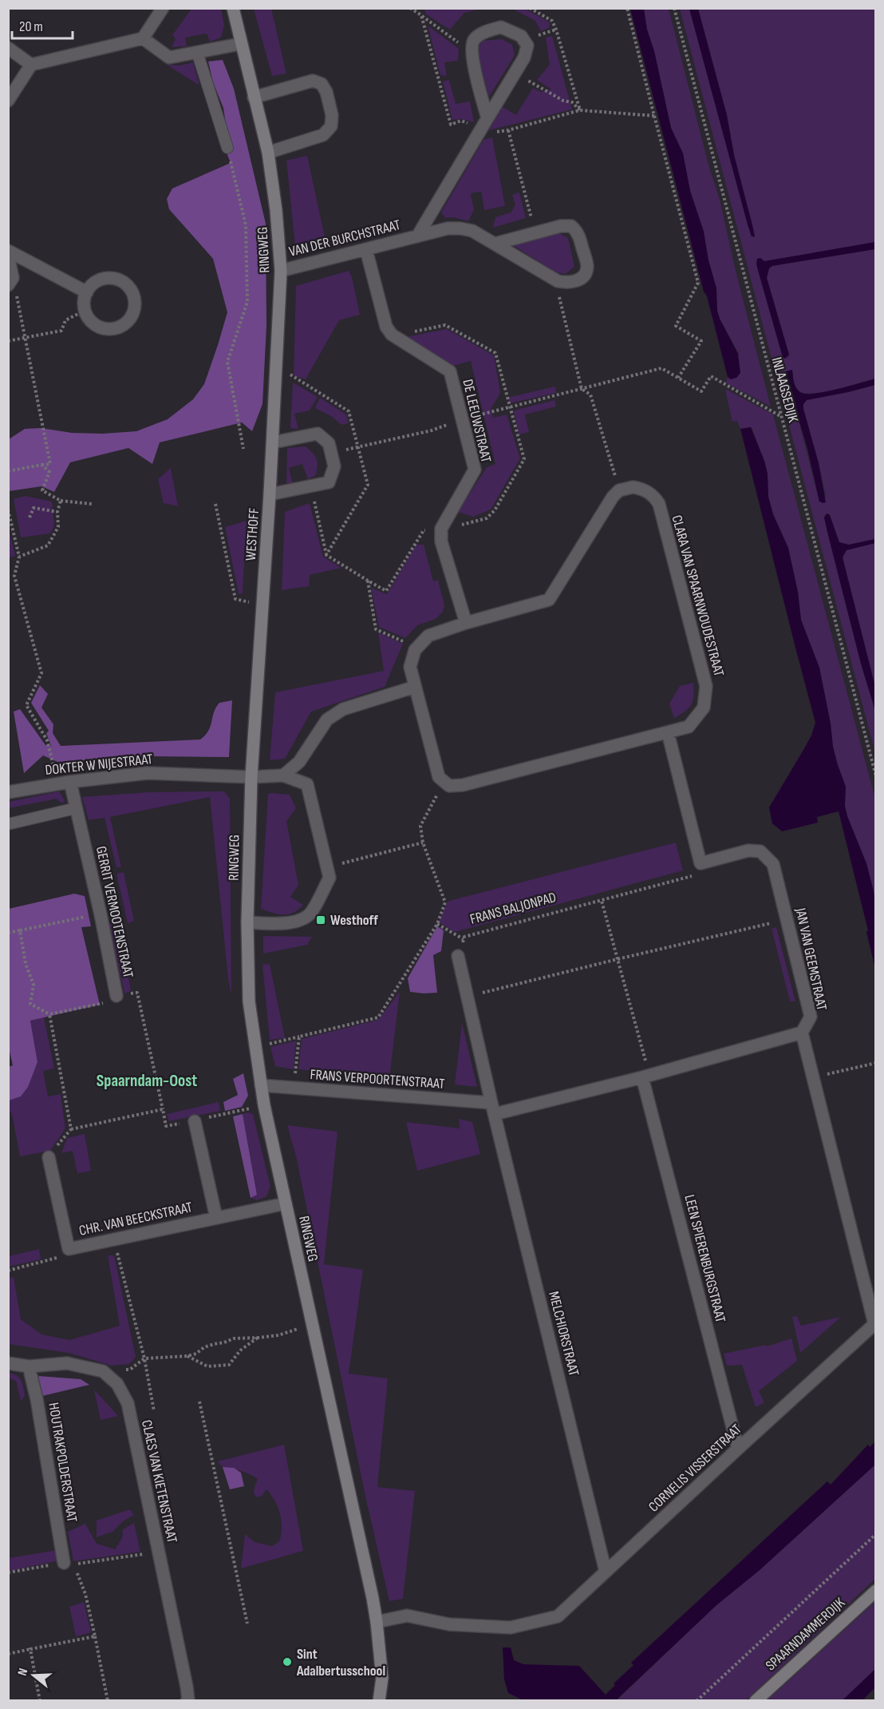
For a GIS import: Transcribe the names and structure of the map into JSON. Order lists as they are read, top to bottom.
{
  "streets": {
    "street": [
      "VAN DER BURCHSTRAAT",
      "RINGWEG",
      "DE LEEUWSTRAAT",
      "WESTHOFF",
      "CLARA VAN SPAARNWOUDESTRAAT",
      "DOKTER W NIJESTRAAT",
      "GERRIT VERMOOTENSTRAAT",
      "JAN VAN GEEMSTRAAT",
      "FRANS VERPOORTENSTRAAT",
      "CHR. VAN BEECKSTRAAT",
      "LEEN SPIERENBURGSTRAAT",
      "MELCHIORSTRAAT",
      "HOUTRAKPOLDERSTRAAT",
      "CORNELIS VISSERSTRAAT",
      "CLAES VAN KIETENSTRAAT",
      "SPAARNDAMMERDIJK"
    ],
    "path": ["INLAAGSEDIJK", "FRANS BALJONPAD"]
  },
  "crossings": [
    ["VAN DER BURCHSTRAAT", "RINGWEG"],
    ["RINGWEG", "WESTHOFF"],
    ["RINGWEG", "DOKTER W NIJESTRAAT"],
    ["RINGWEG", "GERRIT VERMOOTENSTRAAT"],
    ["RINGWEG", "FRANS VERPOORTENSTRAAT"],
    ["RINGWEG", "CHR. VAN BEECKSTRAAT"],
    ["RINGWEG", "CORNELIS VISSERSTRAAT"],
    ["WESTHOFF", "DOKTER W NIJESTRAAT"],
    ["DOKTER W NIJESTRAAT", "GERRIT VERMOOTENSTRAAT"],
    ["FRANS BALJONPAD", "JAN VAN GEEMSTRAAT"],
    ["GERRIT VERMOOTENSTRAAT", "CHR. VAN BEECKSTRAAT"],
    ["FRANS VERPOORTENSTRAAT", "MELCHIORSTRAAT"],
    ["LEEN SPIERENBURGSTRAAT", "CORNELIS VISSERSTRAAT"],
    ["MELCHIORSTRAAT", "CORNELIS VISSERSTRAAT"]
  ],
  "districts": ["Spaarndam-Oost"],
  "places": {
    "transit": ["Westhoff"],
    "other": ["Sint Adalbertusschool"]
  },
  "scale_bar": "20 m",
  "north": "left"
}
